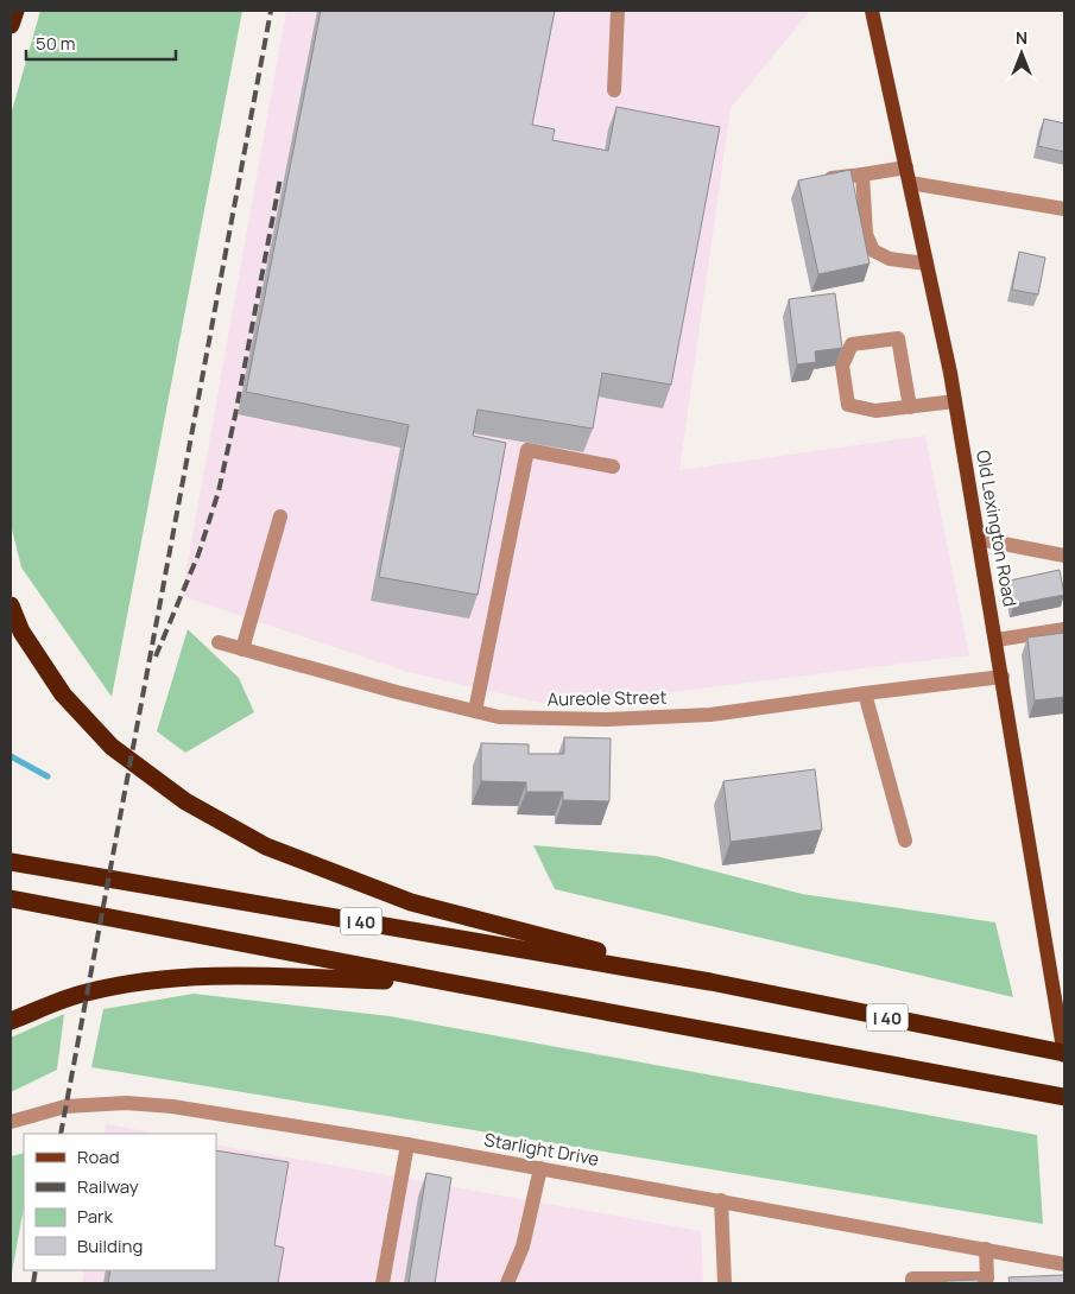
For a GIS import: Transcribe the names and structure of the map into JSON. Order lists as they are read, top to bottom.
{
  "streets": {
    "highway": ["I 40"],
    "main road": ["Old Lexington Road"],
    "street": ["Aureole Street", "Starlight Drive"]
  },
  "crossings": [
    ["Old Lexington Road", "Aureole Street"],
    ["Old Lexington Road", "I 40"]
  ],
  "legend": [
    "Road",
    "Railway",
    "Park",
    "Building"
  ],
  "scale_bar": "50 m",
  "north": "top"
}
